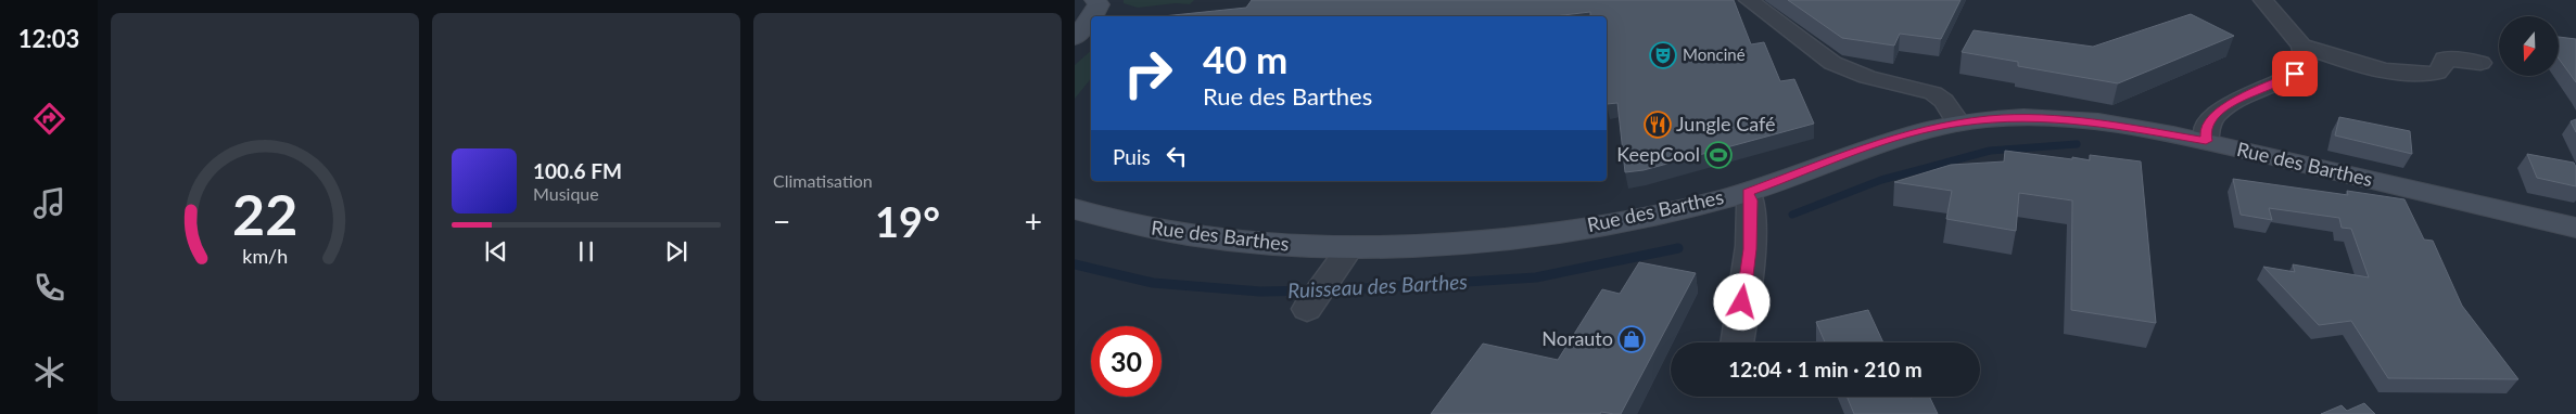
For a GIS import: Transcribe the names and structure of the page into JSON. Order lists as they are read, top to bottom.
{
  "streets": {
    "street": ["Rue des Barthes"]
  },
  "water": ["Ruisseau des Barthes"],
  "places": {
    "theatre": ["Monciné"],
    "restaurant": ["Jungle Café"],
    "sports": ["KeepCool"],
    "shop": ["Norauto"]
  },
  "north": "bottom",
  "page": {
    "tabs": "12:03",
    "tile": "Climatisation",
    "turn": ["40 m", "Rue des Barthes"],
    "then": "Puis",
    "song": ["100.6 FM", "Musique"],
    "heat": ["−", "19°", "+"],
    "limit": "30",
    "trip": "12:04 · 1 min · 210 m",
    "gauge": ["22", "km/h"]
  }
}
